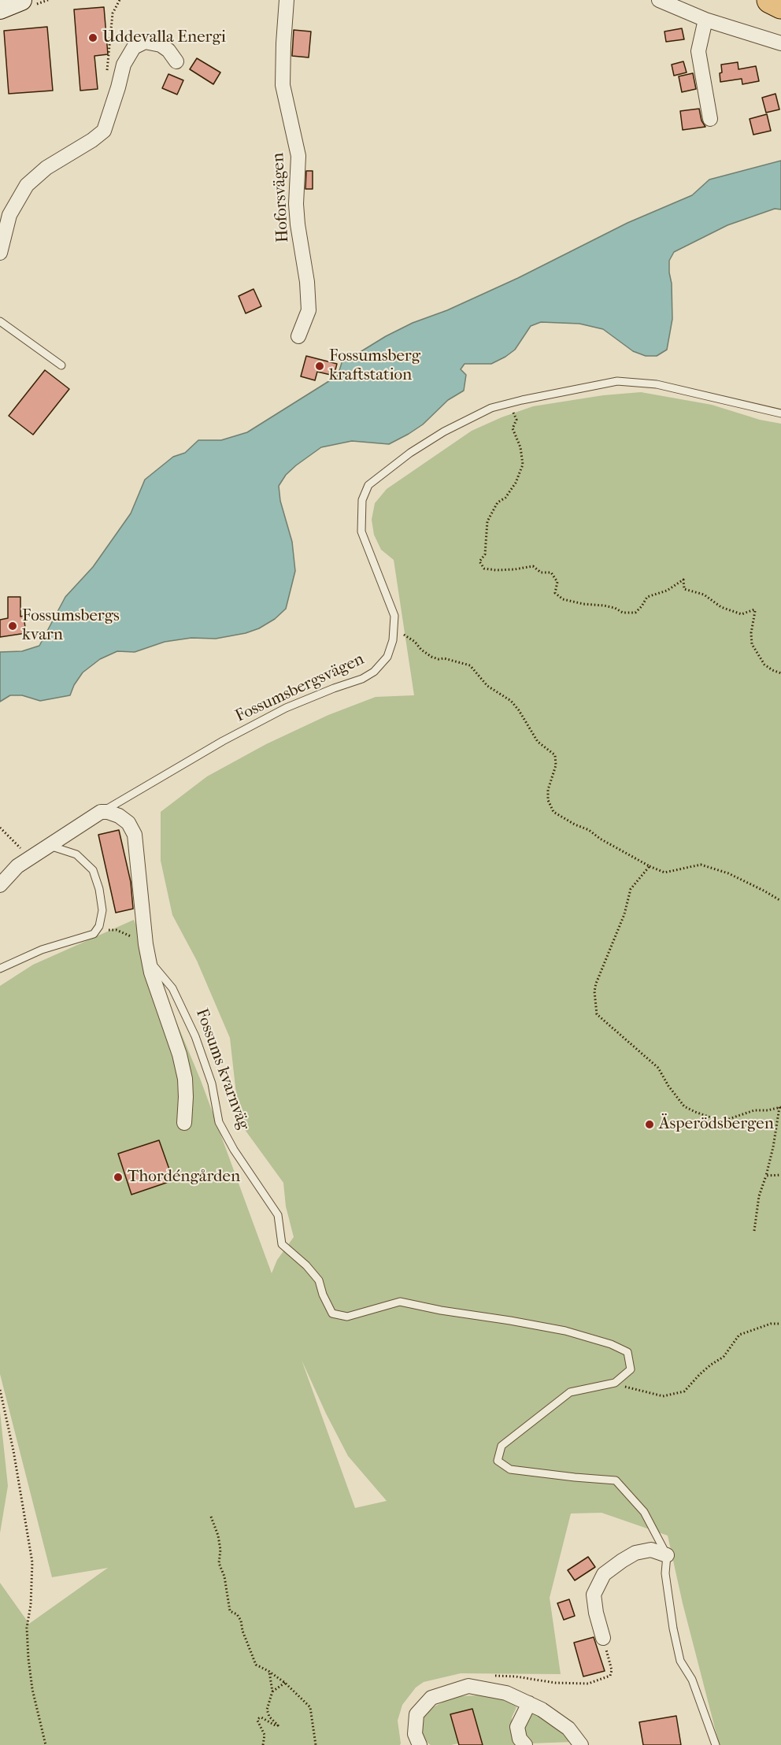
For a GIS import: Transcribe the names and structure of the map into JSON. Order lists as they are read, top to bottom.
{
  "streets": {
    "street": ["Hoforsvägen", "Fossums kvarnväg"],
    "lane": ["Fossumsbergsvägen"]
  },
  "crossings": [
    ["Fossumsbergsvägen", "Fossums kvarnväg"]
  ],
  "places": [
    "Uddevalla Energi",
    "Fossumsberg kraftstation",
    "Fossumsbergs kvarn",
    "Äsperödsbergen",
    "Thordéngården"
  ]
}
